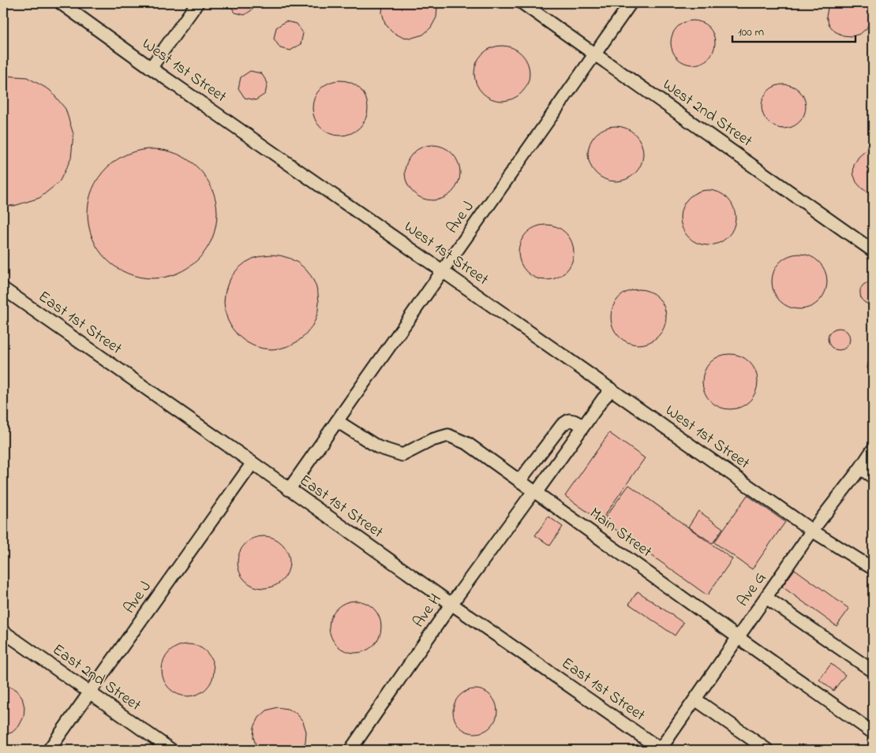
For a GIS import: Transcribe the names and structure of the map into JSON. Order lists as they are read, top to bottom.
{
  "streets": {
    "street": [
      "West 1st Street",
      "West 2nd Street",
      "Ave J",
      "East 1st Street",
      "Main Street",
      "Ave G",
      "Ave H",
      "East 2nd Street"
    ]
  },
  "crossings": [
    ["West 1st Street", "Ave J"],
    ["West 1st Street", "Ave G"],
    ["West 1st Street", "Ave H"],
    ["West 2nd Street", "Ave J"],
    ["Ave J", "East 1st Street"],
    ["Ave J", "Main Street"],
    ["Ave J", "East 2nd Street"],
    ["East 1st Street", "Ave G"],
    ["East 1st Street", "Ave H"],
    ["Main Street", "Ave G"],
    ["Main Street", "Ave H"]
  ],
  "scale_bar": "100 m"
}
